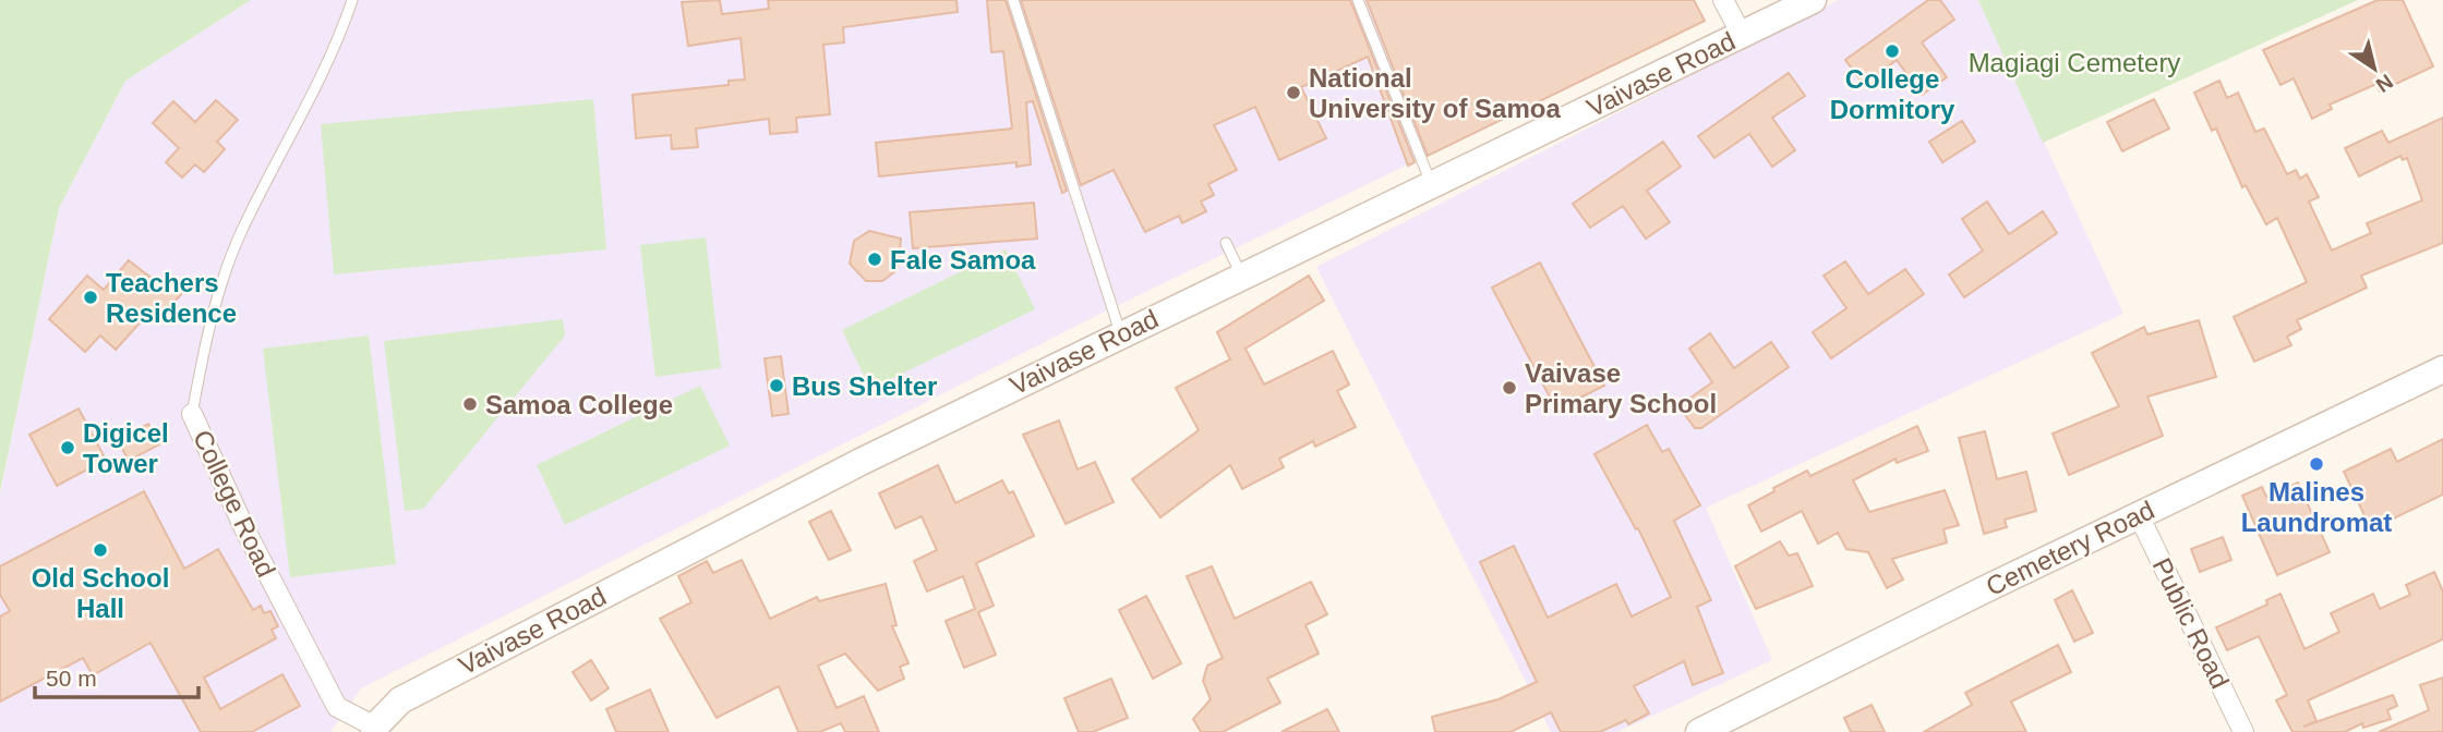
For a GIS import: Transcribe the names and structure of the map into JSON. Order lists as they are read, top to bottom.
{
  "streets": {
    "main road": ["Vaivase Road", "Cemetery Road"],
    "street": ["College Road", "Public Road"]
  },
  "crossings": [
    ["Vaivase Road", "College Road"],
    ["Cemetery Road", "Public Road"]
  ],
  "parks": ["Magiagi Cemetery"],
  "places": [
    "College Dormitory",
    "National University of Samoa",
    "Fale Samoa",
    "Teachers Residence",
    "Bus Shelter",
    "Vaivase Primary School",
    "Samoa College",
    "Digicel Tower",
    "Malines Laundromat",
    "Old School Hall"
  ],
  "scale_bar": "50 m",
  "north": "bottom right"
}
